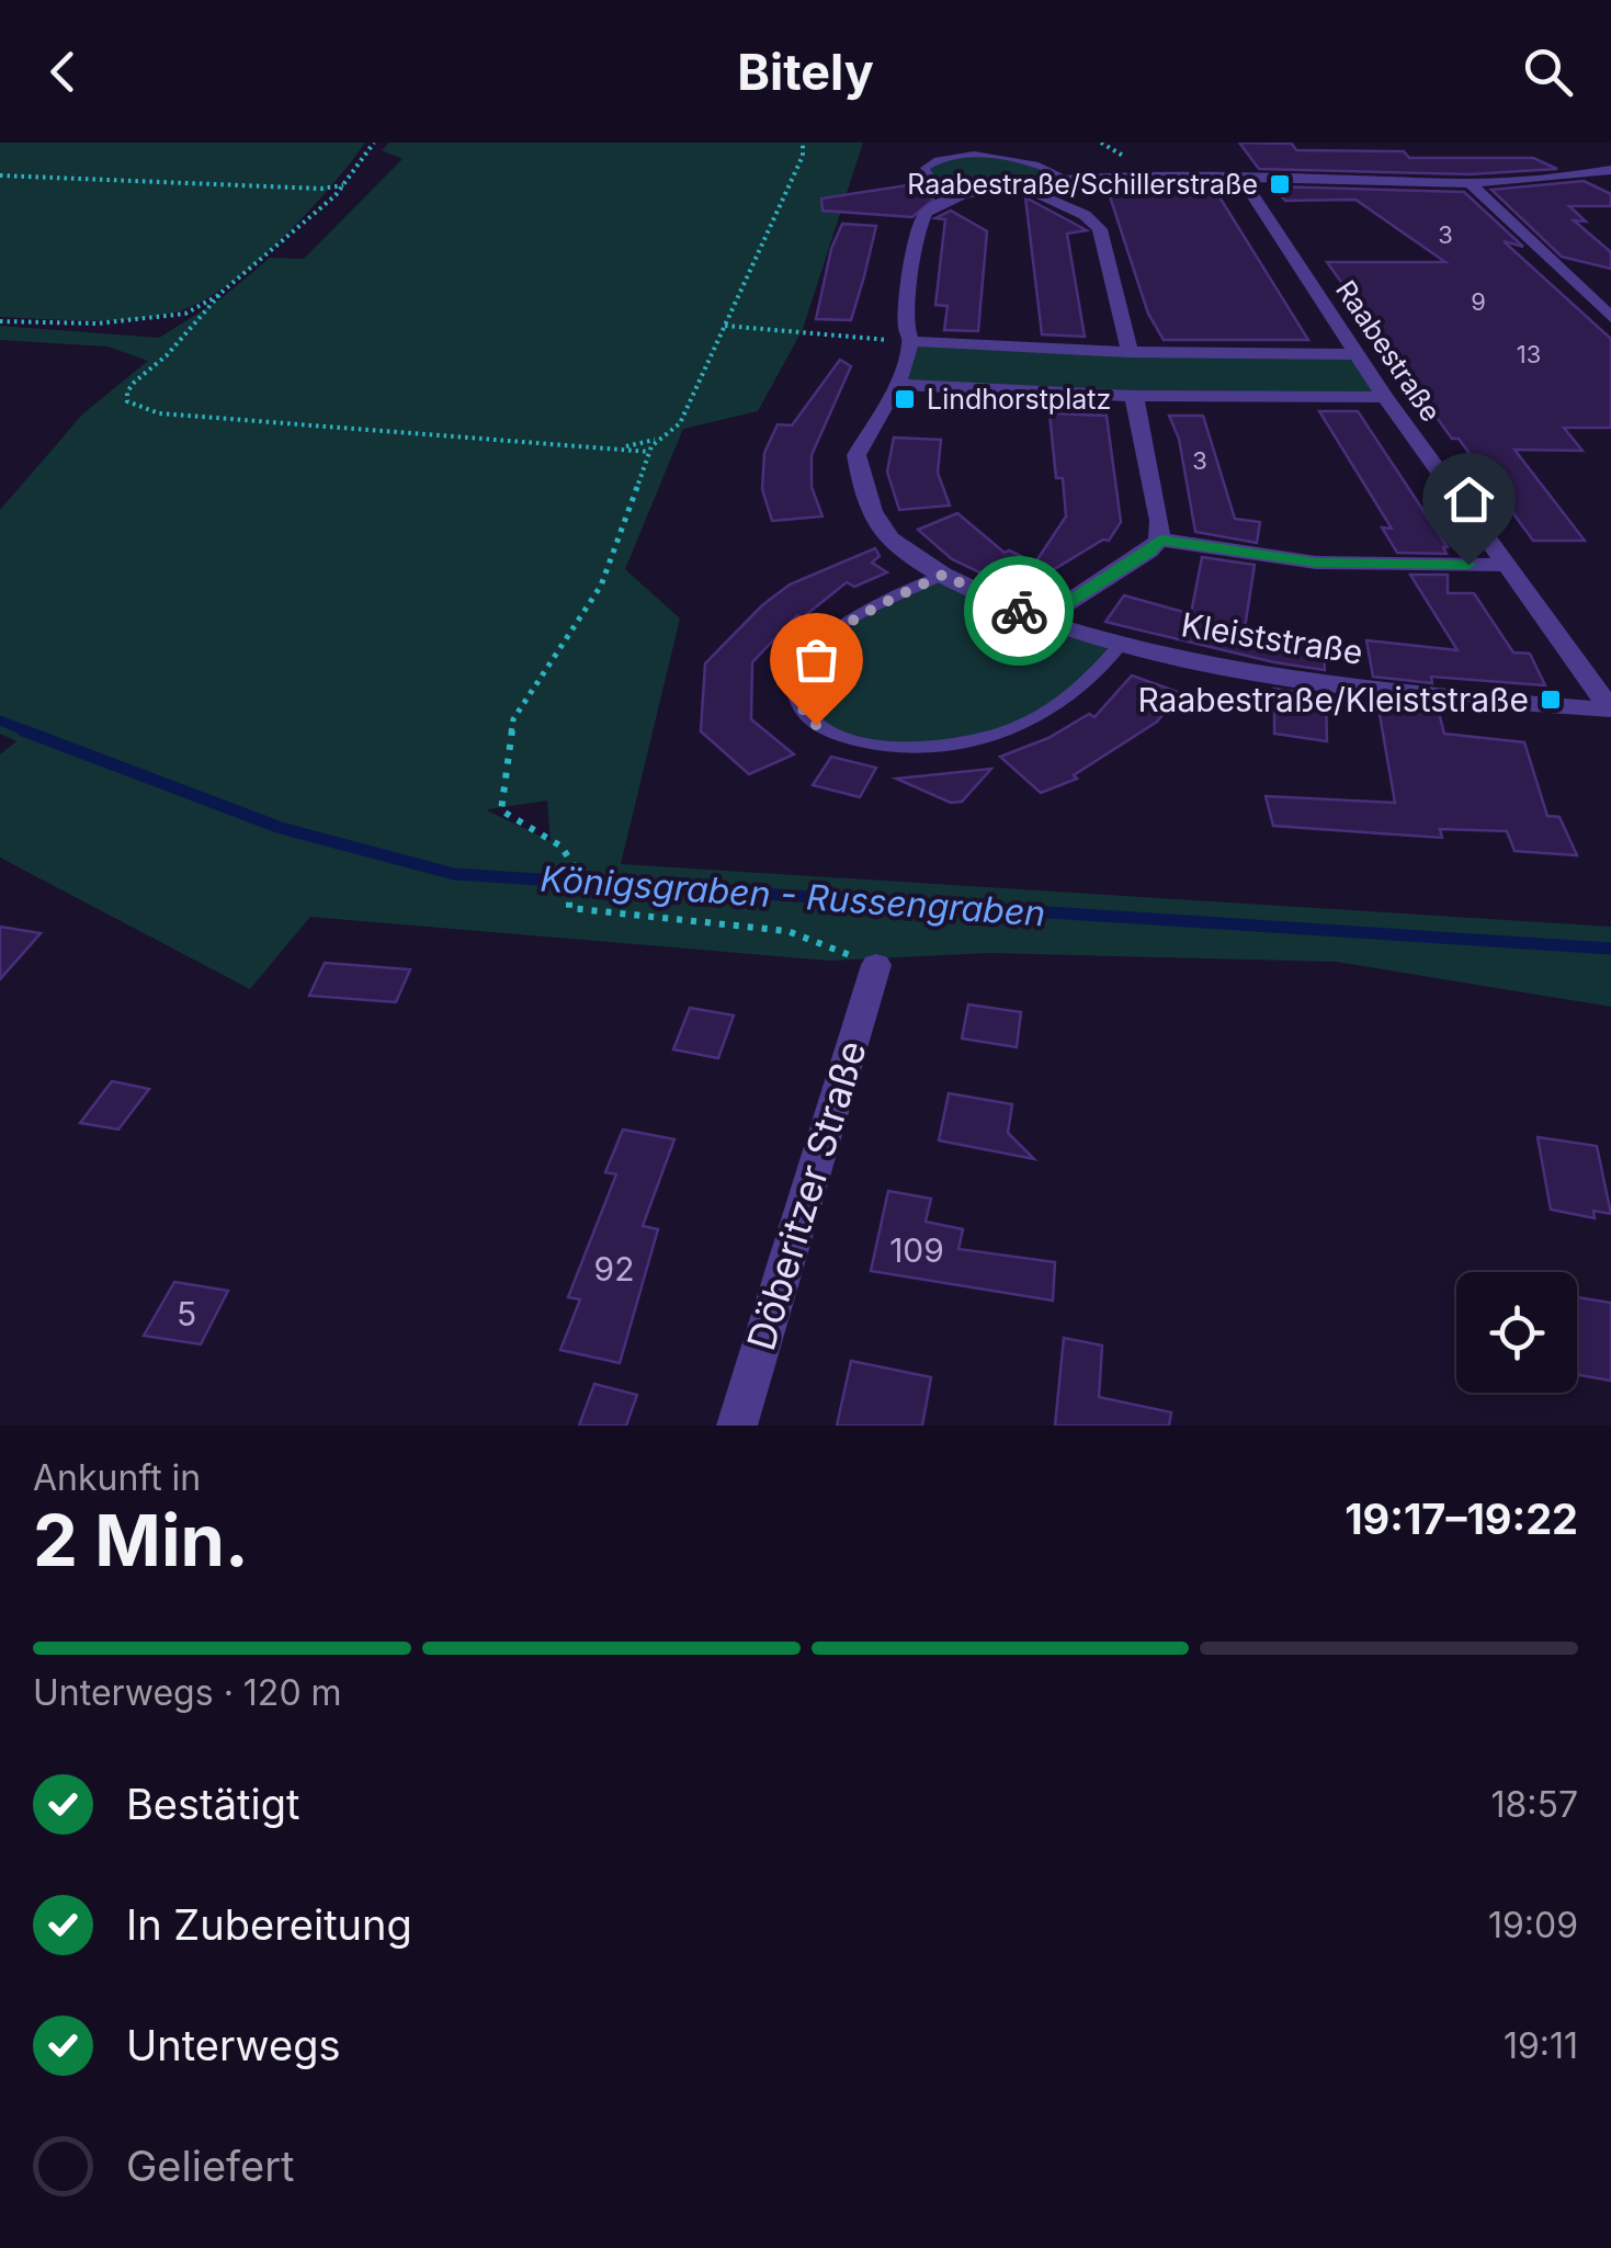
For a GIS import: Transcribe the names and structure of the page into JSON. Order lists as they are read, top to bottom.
{
  "streets": {
    "street": ["Raabestraße", "Kleiststraße", "Döberitzer Straße"]
  },
  "crossings": [
    ["Raabestraße", "Kleiststraße"]
  ],
  "water": ["Königsgraben - Russengraben"],
  "places": {
    "transit": ["Raabestraße/Schillerstraße", "Lindhorstplatz", "Raabestraße/Kleiststraße"]
  },
  "house_numbers": [
    "3",
    "9",
    "13",
    "3",
    "109",
    "92",
    "5"
  ],
  "page": {
    "header": "Bitely",
    "heading": ["2 Min.", "Ankunft in", "19:17–19:22"],
    "bar": "Unterwegs · 120 m",
    "list": [
      ["Bestätigt", "18:57"],
      ["In Zubereitung", "19:09"],
      ["Unterwegs", "19:11"],
      "Geliefert"
    ]
  }
}
